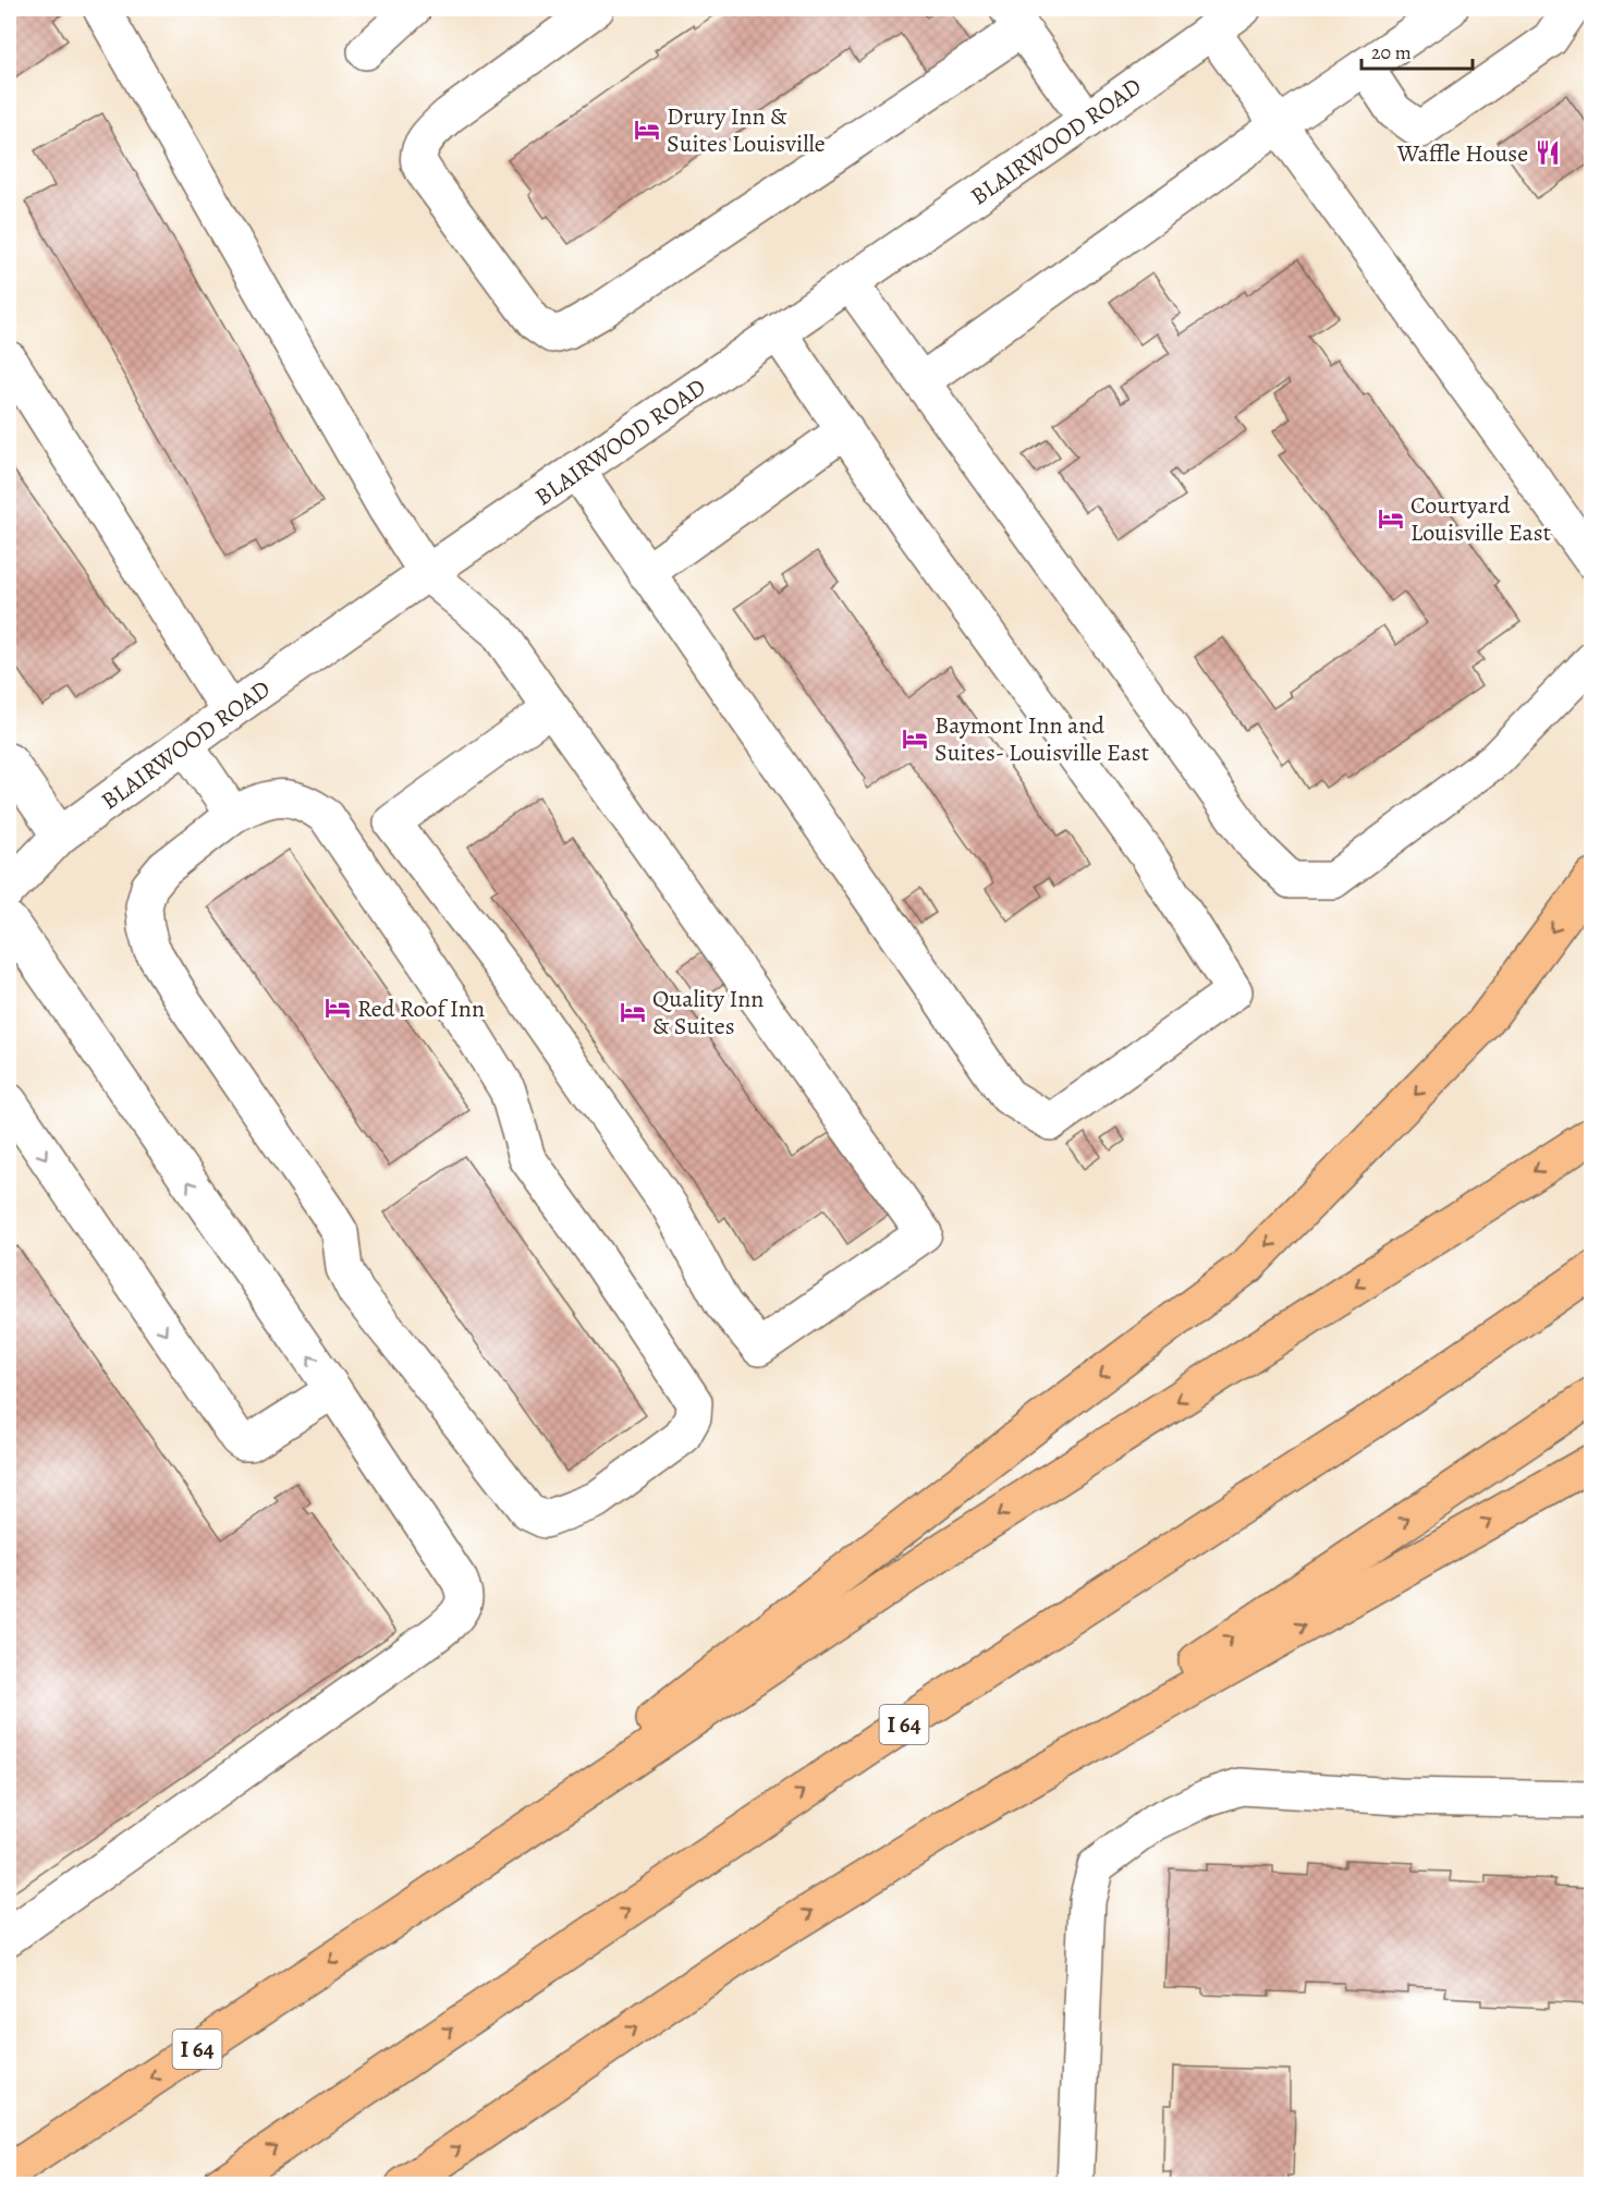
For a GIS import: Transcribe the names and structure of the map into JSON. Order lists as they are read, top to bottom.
{
  "streets": {
    "highway": ["I 64"],
    "street": ["BLAIRWOOD ROAD"]
  },
  "places": {
    "hotel": [
      "Drury Inn & Suites Louisville",
      "Courtyard Louisville East",
      "Baymont Inn and Suites- Louisville East",
      "Red Roof Inn",
      "Quality Inn & Suites"
    ],
    "restaurant": ["Waffle House"]
  },
  "scale_bar": "20 m"
}
